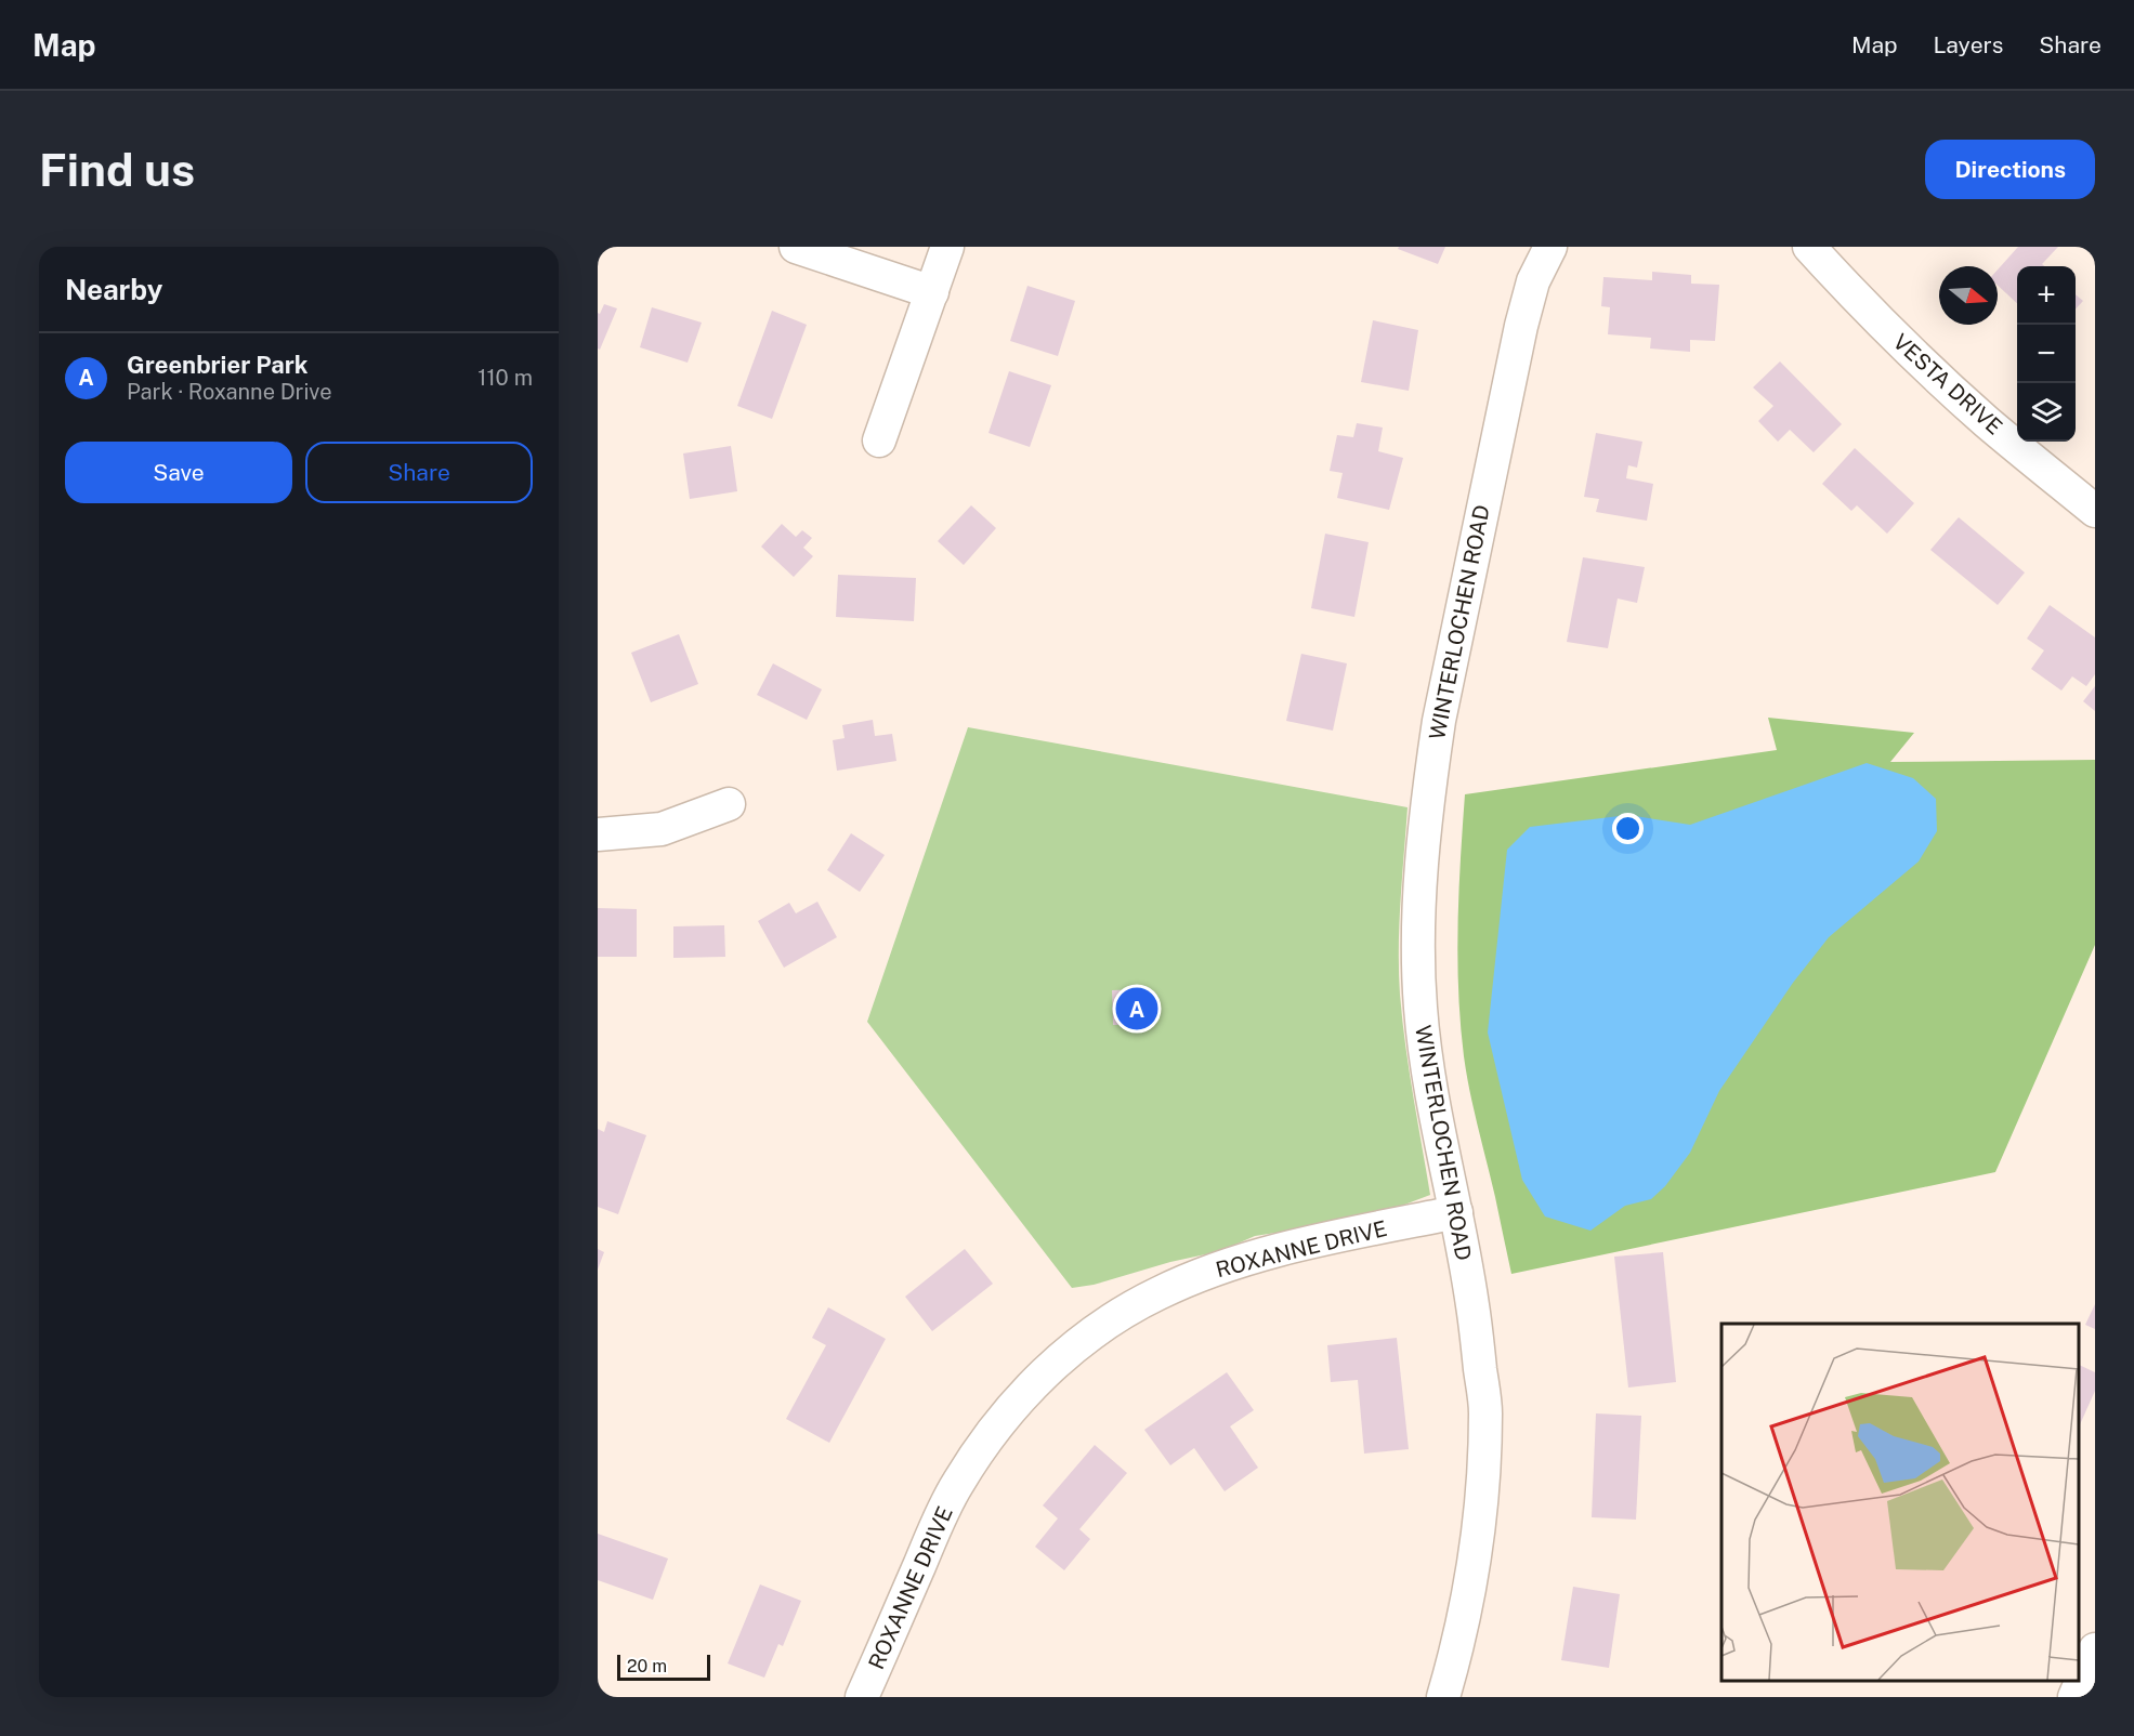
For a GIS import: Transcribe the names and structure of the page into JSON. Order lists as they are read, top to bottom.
{
  "streets": {
    "street": ["VESTA DRIVE", "WINTERLOCHEN ROAD", "ROXANNE DRIVE"]
  },
  "crossings": [
    ["WINTERLOCHEN ROAD", "ROXANNE DRIVE"]
  ],
  "scale_bar": "20 m",
  "north": "right",
  "page": {
    "header": "Map",
    "nav": ["Map", "Layers", "Share"],
    "buttons": [
      "Directions",
      ["Save", "Share"]
    ],
    "title": "Find us",
    "heading": "Nearby",
    "map_buttons": ["+", "−"],
    "list": [
      {
        "mark": "A",
        "name": "Greenbrier Park",
        "note": "Park · Roxanne Drive",
        "value": "110 m"
      }
    ],
    "pins": "A",
    "scale": "20 m"
  }
}
